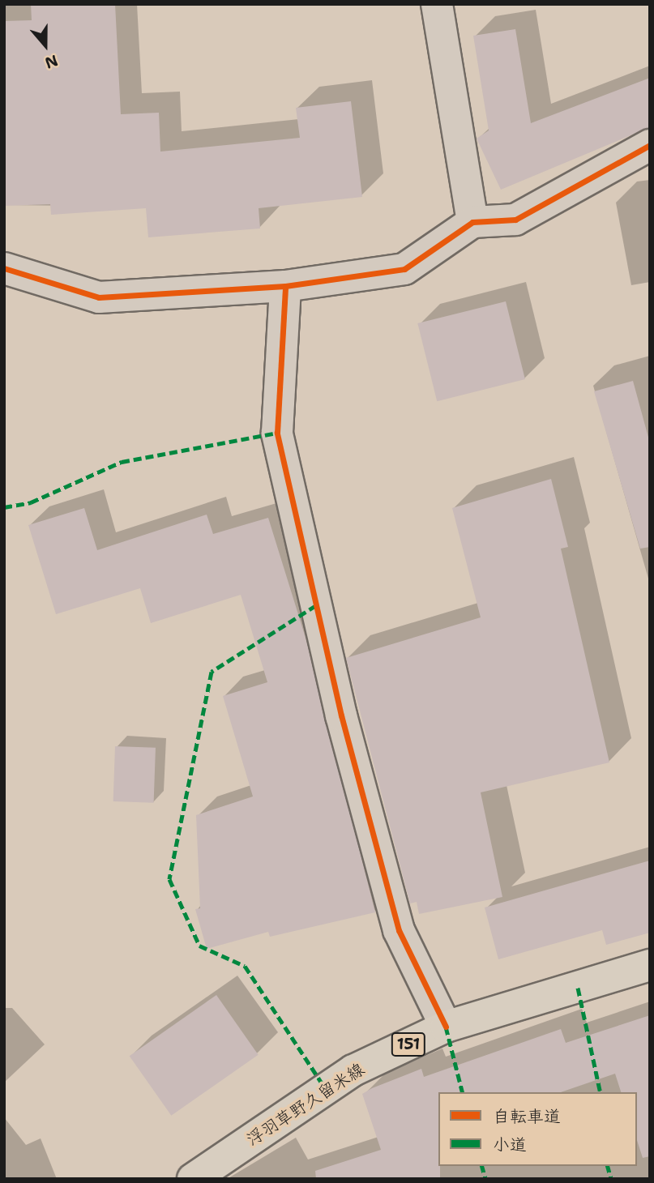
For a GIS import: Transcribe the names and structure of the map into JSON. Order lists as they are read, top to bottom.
{
  "streets": {
    "main road": ["151", "浮羽草野久留米線"]
  },
  "legend": ["自転車道", "小道"],
  "north": "bottom"
}
